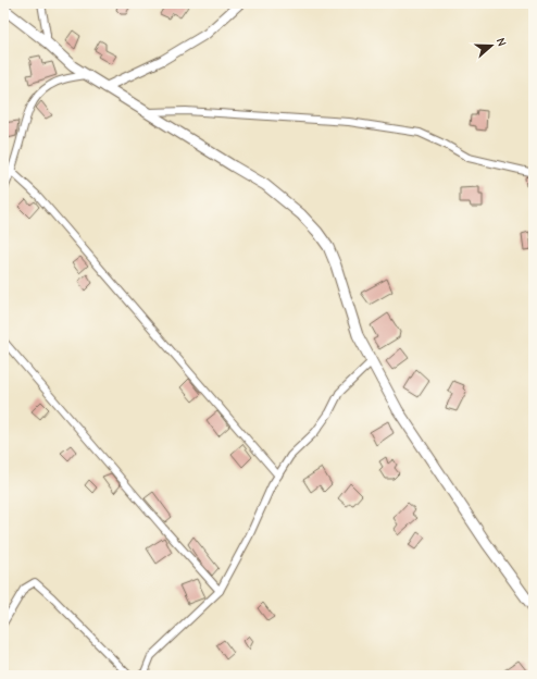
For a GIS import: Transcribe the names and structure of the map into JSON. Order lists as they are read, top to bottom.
{
  "north": "right"
}
